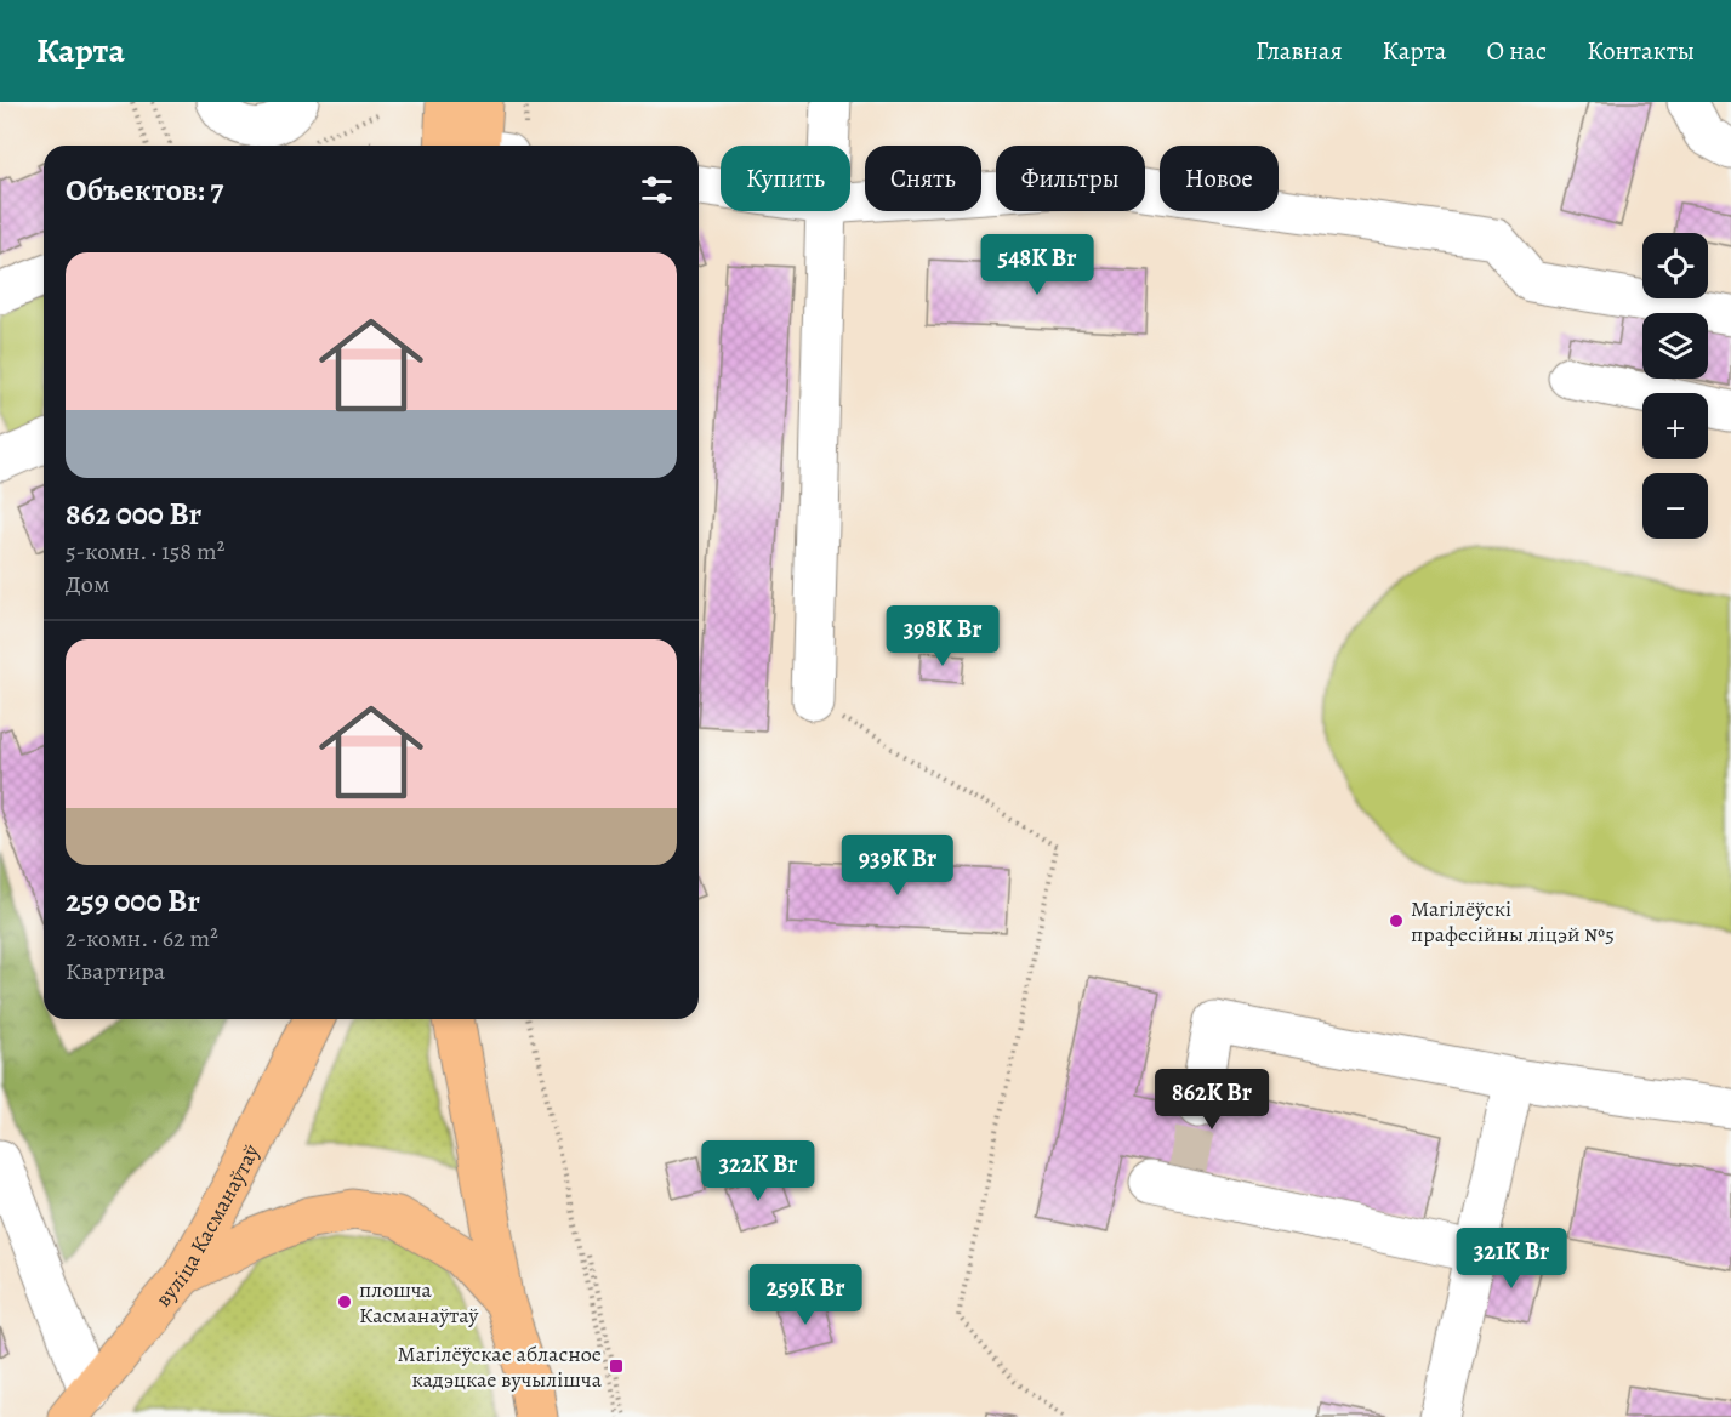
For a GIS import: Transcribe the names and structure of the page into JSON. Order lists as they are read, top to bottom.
{
  "streets": {
    "main road": ["вуліца Касманаўтаў"]
  },
  "places": {
    "other": ["Магілёўскі прафесійны ліцэй №5", "плошча Касманаўтаў"],
    "transit": ["Магілёўскае абласное кадэцкае вучылішча"]
  },
  "page": {
    "header": "Карта",
    "nav": [
      "Главная",
      "Карта",
      "О нас",
      "Контакты"
    ],
    "chip": [
      "Купить",
      "Снять",
      "Фильтры",
      "Новое"
    ],
    "heading": "Объектов: 7",
    "map_buttons": ["+", "−"],
    "list": [
      {
        "name": "862 000 Br",
        "note": "5-комн. · 158 m² · Дом"
      },
      {
        "name": "259 000 Br",
        "note": "2-комн. · 62 m² · Квартира"
      }
    ],
    "price": [
      "548K Br",
      "398K Br",
      "939K Br",
      "862K Br",
      "322K Br",
      "321K Br",
      "259K Br"
    ]
  }
}
